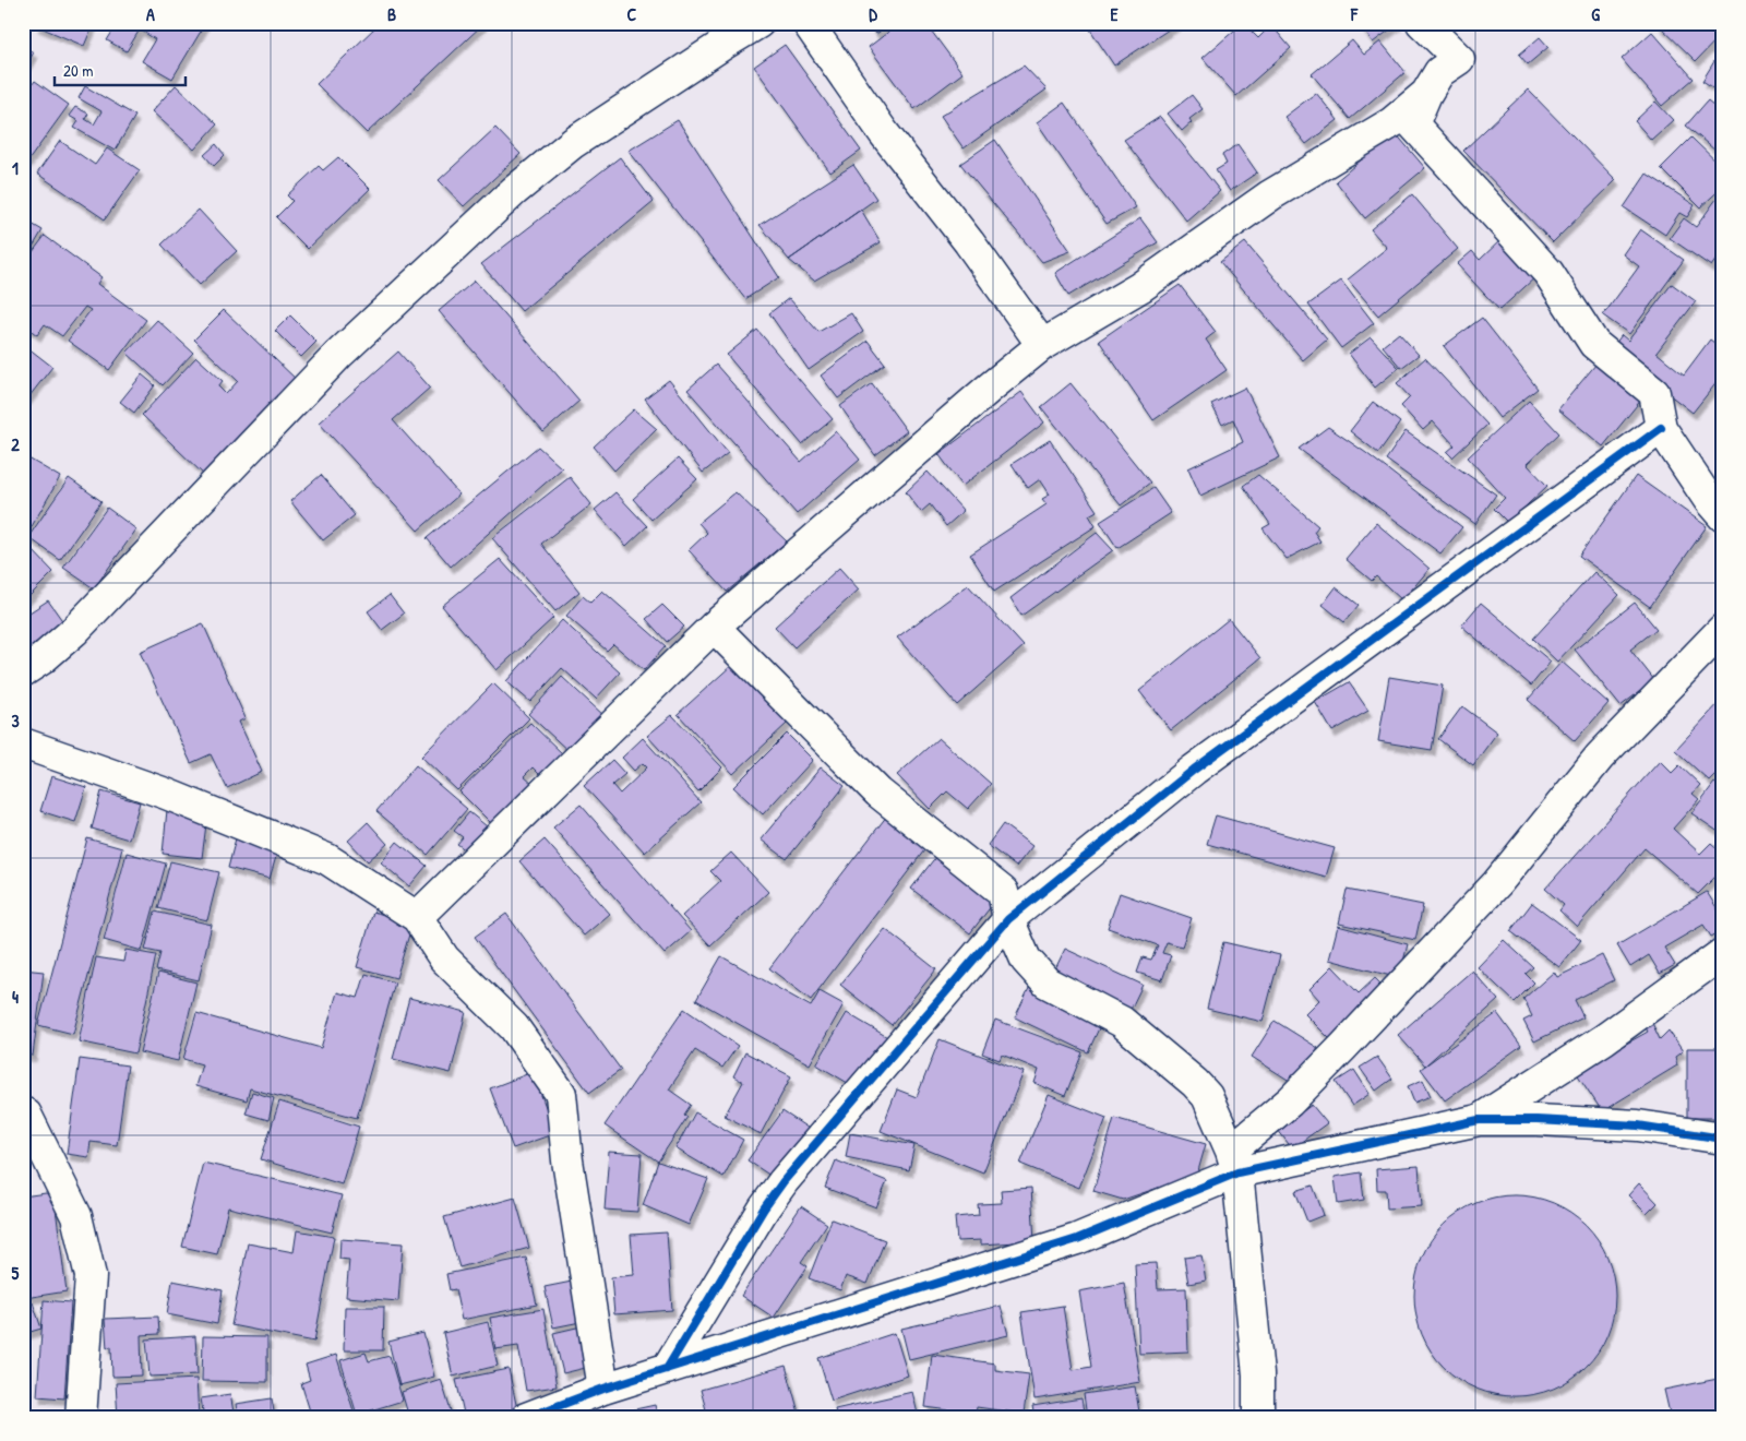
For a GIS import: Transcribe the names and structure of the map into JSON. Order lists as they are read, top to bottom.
{
  "scale_bar": "20 m",
  "grid": {
    "columns": [
      "A",
      "B",
      "C",
      "D",
      "E",
      "F",
      "G"
    ],
    "rows": [
      "1",
      "2",
      "3",
      "4",
      "5"
    ]
  }
}
